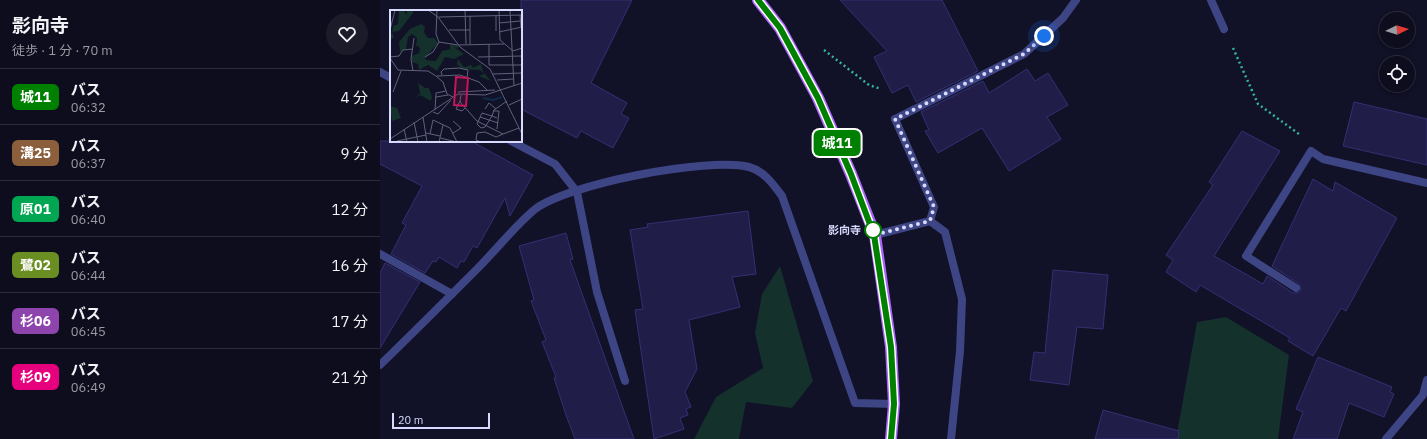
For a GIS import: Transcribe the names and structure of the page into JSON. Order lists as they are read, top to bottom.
{
  "places": ["影向寺"],
  "lines": ["bus line 城11"],
  "scale_bar": "20 m",
  "north": "right",
  "page": {
    "heading": ["影向寺", "徒歩 · 1 分 · 70 m"],
    "on_map": "城11",
    "list": [
      {
        "mark": "城11",
        "name": "バス",
        "note": "06:32",
        "value": "4 分"
      },
      {
        "mark": "溝25",
        "name": "バス",
        "note": "06:37",
        "value": "9 分"
      },
      {
        "mark": "原01",
        "name": "バス",
        "note": "06:40",
        "value": "12 分"
      },
      {
        "mark": "鷺02",
        "name": "バス",
        "note": "06:44",
        "value": "16 分"
      },
      {
        "mark": "杉06",
        "name": "バス",
        "note": "06:45",
        "value": "17 分"
      },
      {
        "mark": "杉09",
        "name": "バス",
        "note": "06:49",
        "value": "21 分"
      }
    ],
    "scale": "20 m"
  }
}
